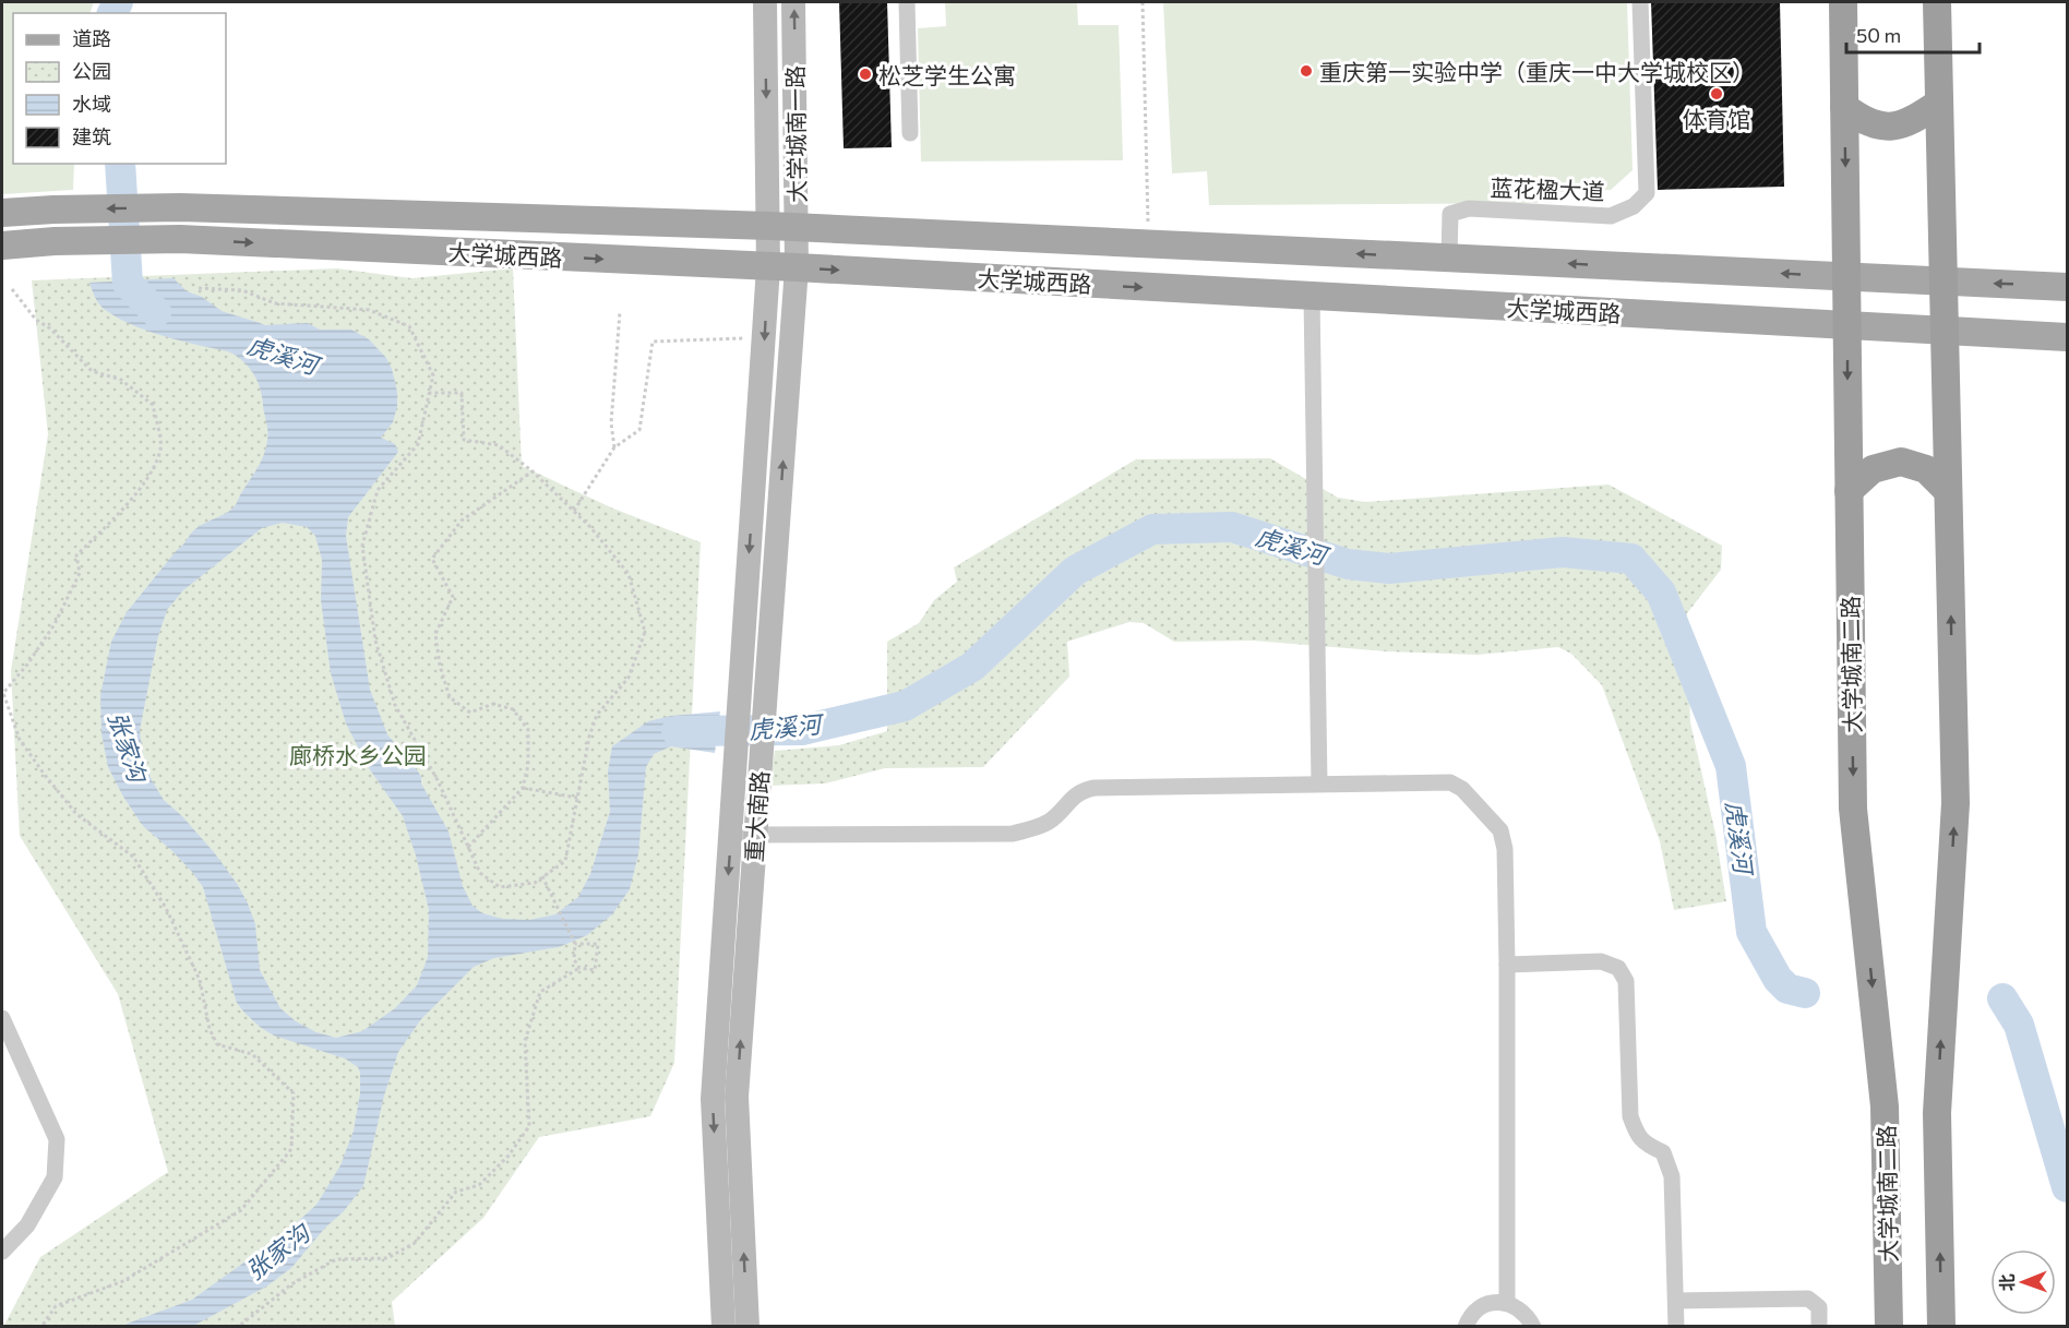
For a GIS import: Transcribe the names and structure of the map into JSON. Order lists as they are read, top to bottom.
{
  "streets": {
    "highway": ["大学城南二路"],
    "main road": ["大学城南一路", "大学城西路", "重大南路"],
    "street": ["蓝花楹大道"]
  },
  "crossings": [
    ["大学城南一路", "大学城西路"],
    ["大学城南一路", "重大南路"],
    ["蓝花楹大道", "大学城西路"],
    ["大学城西路", "大学城南二路"],
    ["大学城西路", "重大南路"]
  ],
  "water": ["虎溪河", "张家沟"],
  "parks": ["廊桥水乡公园"],
  "places": ["重庆第一实验中学（重庆一中大学城校区）", "松芝学生公寓", "体育馆"],
  "legend": [
    "道路",
    "公园",
    "水域",
    "建筑"
  ],
  "scale_bar": "50 m",
  "north": "left"
}
